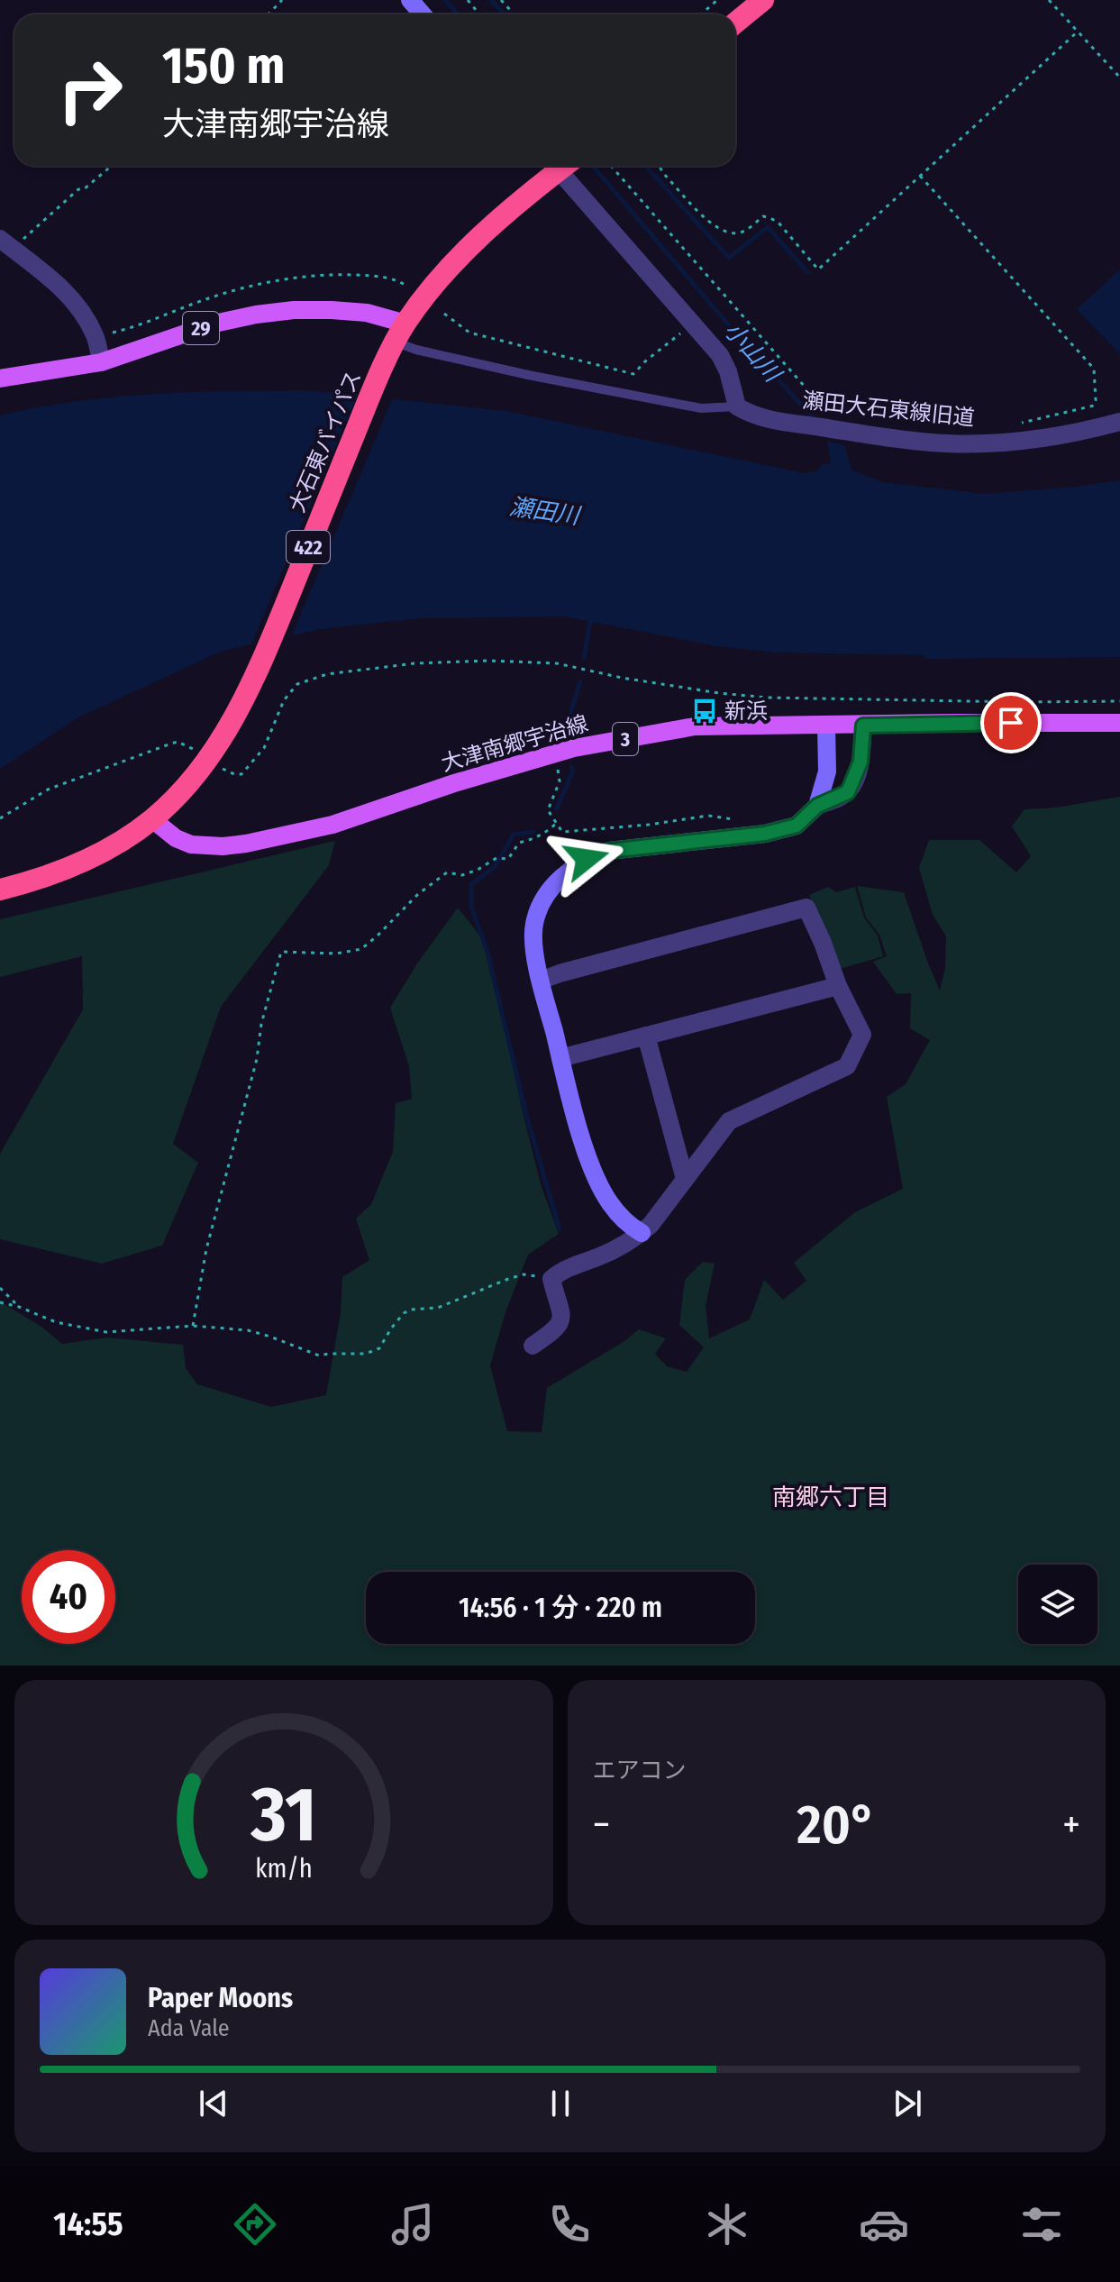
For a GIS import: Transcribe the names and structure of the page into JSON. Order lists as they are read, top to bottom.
{
  "streets": {
    "highway": ["大石東バイパス", "422"],
    "main road": ["29", "3", "大津南郷宇治線"],
    "street": ["瀬田大石東線旧道"]
  },
  "crossings": [
    ["29", "大石東バイパス"],
    ["大石東バイパス", "422"],
    ["大石東バイパス", "大津南郷宇治線"],
    ["422", "大津南郷宇治線"]
  ],
  "districts": ["南郷六丁目"],
  "water": ["小山川", "瀬田川"],
  "places": {
    "bus stop": ["新浜"]
  },
  "page": {
    "turn": ["150 m", "大津南郷宇治線"],
    "limit": "40",
    "trip": "14:56 · 1 分 · 220 m",
    "tile": "エアコン",
    "heat": ["−", "20°", "+"],
    "song": ["Paper Moons", "Ada Vale"],
    "tabs": "14:55",
    "gauge": ["31", "km/h"]
  }
}
